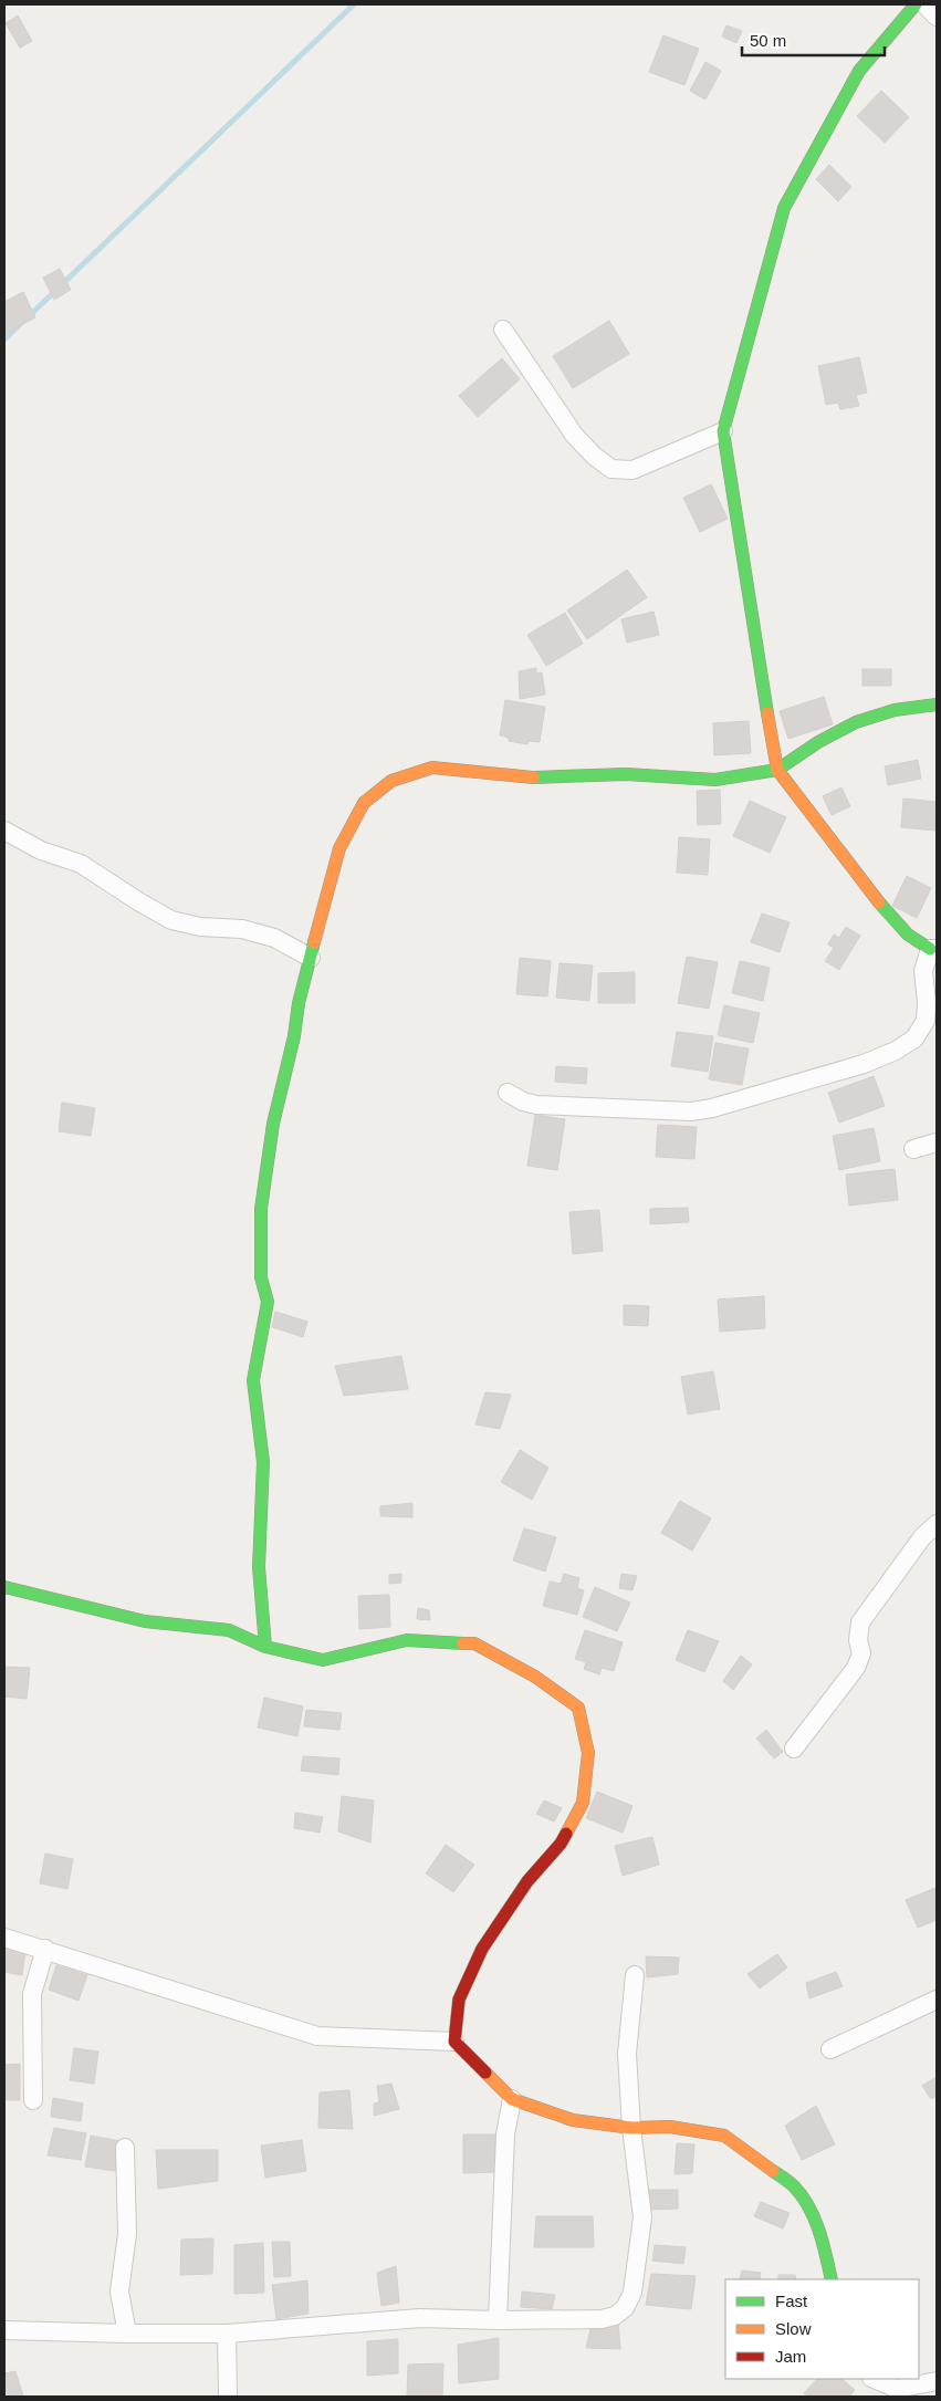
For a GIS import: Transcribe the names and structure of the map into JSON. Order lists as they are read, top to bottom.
{
  "legend": ["Fast", "Slow", "Jam"],
  "scale_bar": "50 m"
}
